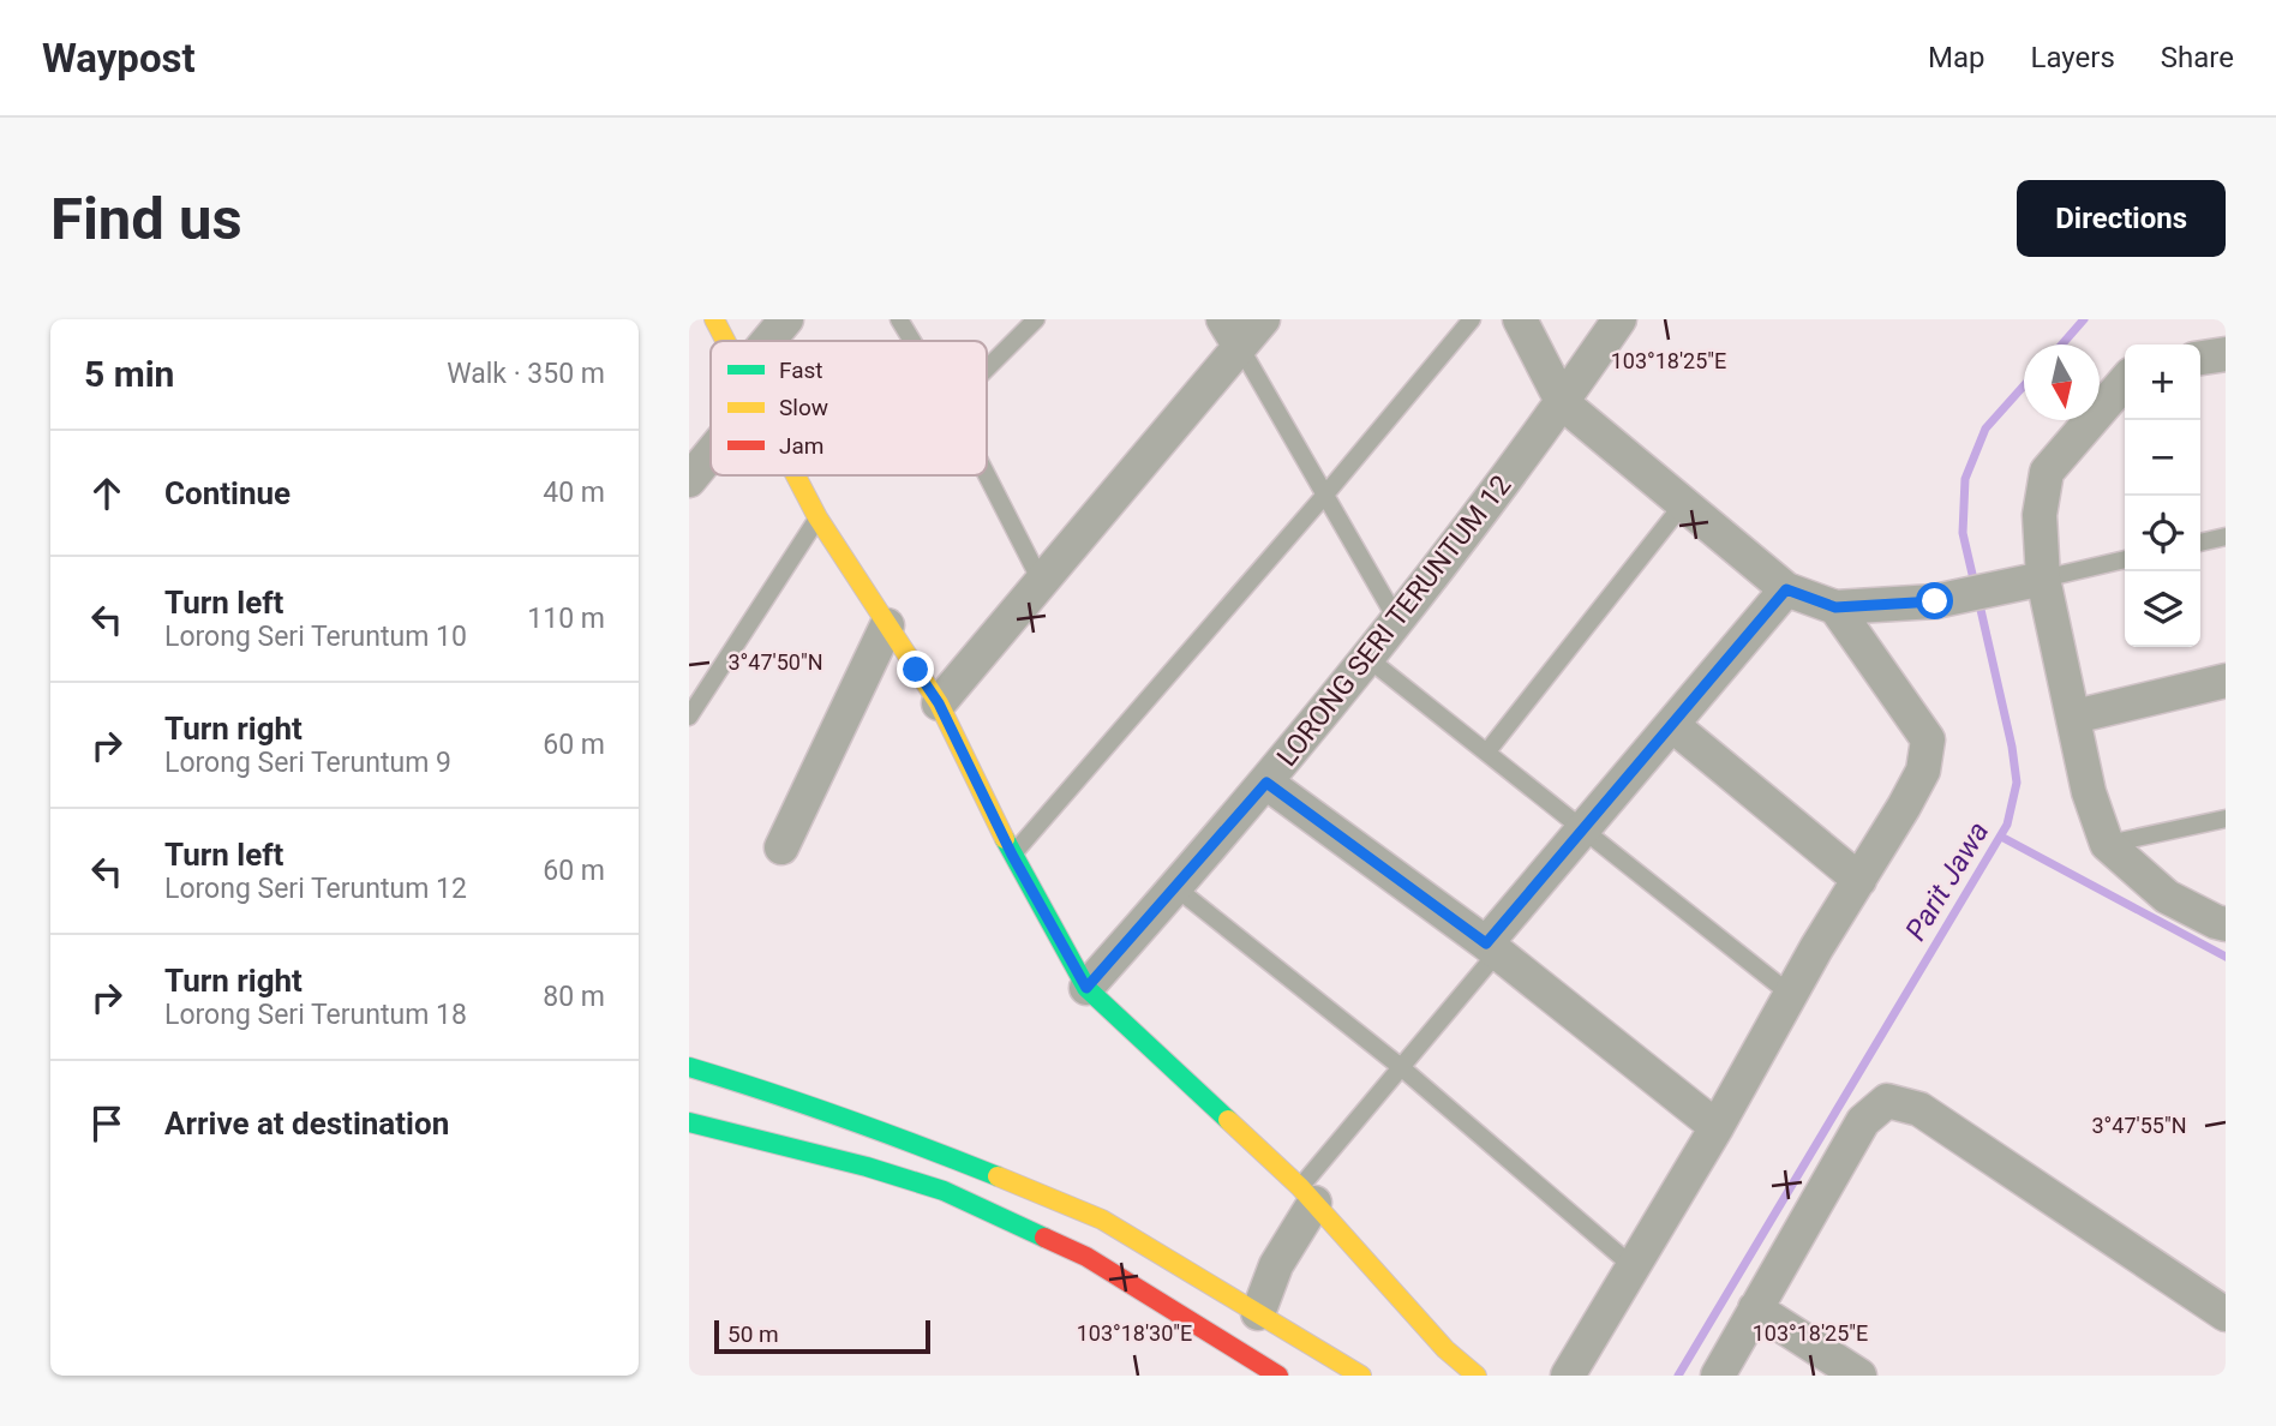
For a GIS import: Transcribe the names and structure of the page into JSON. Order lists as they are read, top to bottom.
{
  "streets": {
    "street": ["LORONG SERI TERUNTUM 12"]
  },
  "water": ["Parit Jawa"],
  "legend": ["Fast", "Slow", "Jam"],
  "scale_bar": "50 m",
  "north": "bottom",
  "page": {
    "header": "Waypost",
    "nav": ["Map", "Layers", "Share"],
    "buttons": "Directions",
    "title": "Find us",
    "heading": ["5 min", "Walk · 350 m"],
    "map_buttons": ["+", "−"],
    "list": [
      ["Continue", "40 m"],
      ["Turn left", "Lorong Seri Teruntum 10", "110 m"],
      ["Turn right", "Lorong Seri Teruntum 9", "60 m"],
      ["Turn left", "Lorong Seri Teruntum 12", "60 m"],
      ["Turn right", "Lorong Seri Teruntum 18", "80 m"],
      "Arrive at destination"
    ],
    "scale": "50 m"
  },
  "coordinates": [
    "103°18'25\"E",
    "3°47'50\"N",
    "3°47'55\"N",
    "103°18'30\"E"
  ]
}
